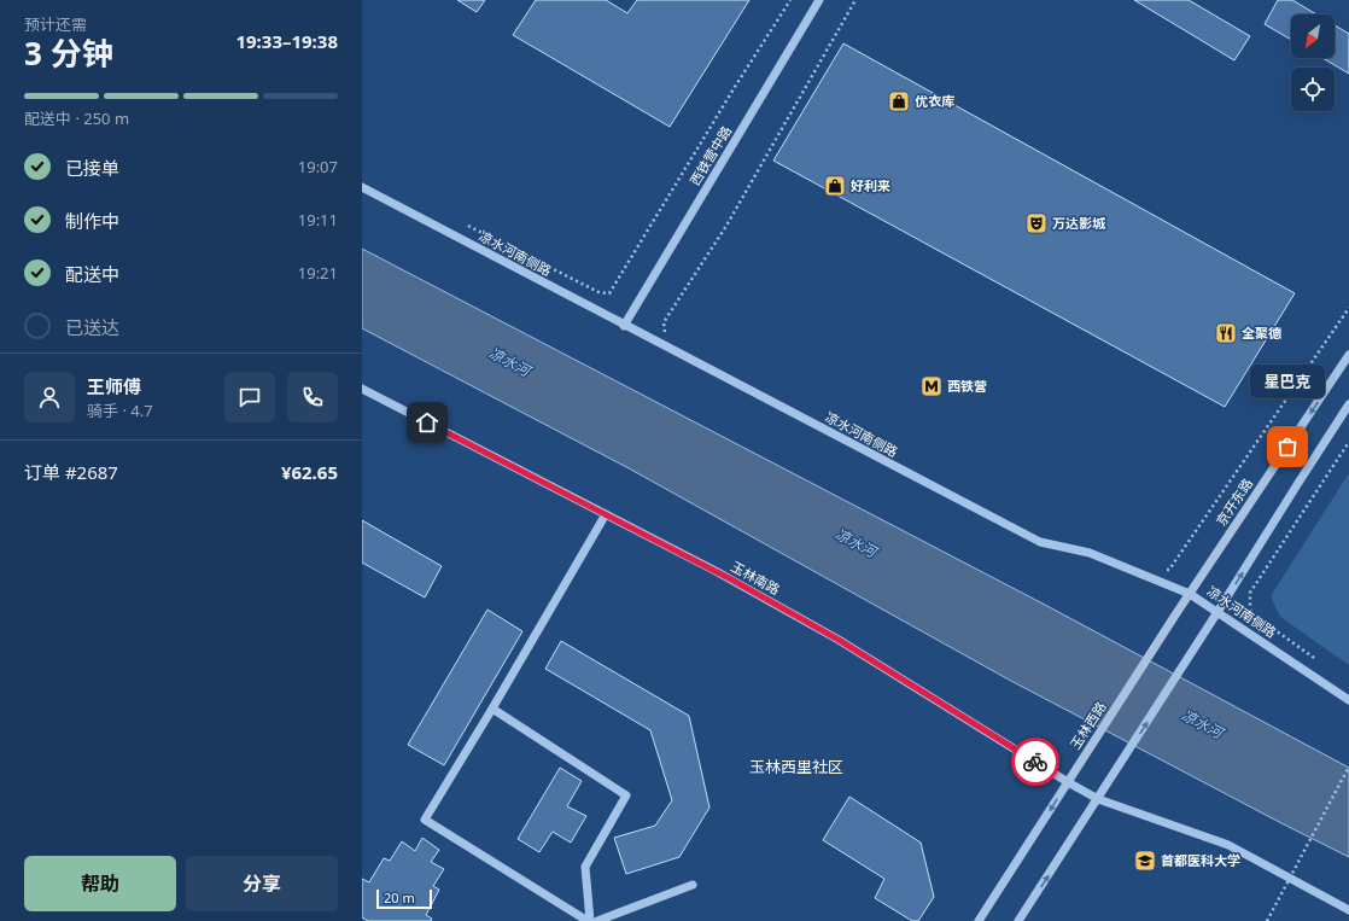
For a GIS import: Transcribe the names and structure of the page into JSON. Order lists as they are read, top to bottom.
{
  "streets": {
    "street": [
      "西铁营中路",
      "凉水河南侧路",
      "京开东路",
      "玉林南路",
      "玉林西路"
    ]
  },
  "crossings": [
    ["西铁营中路", "凉水河南侧路"],
    ["凉水河南侧路", "京开东路"],
    ["京开东路", "玉林西路"],
    ["玉林南路", "玉林西路"]
  ],
  "districts": ["玉林西里社区"],
  "water": ["凉水河"],
  "places": {
    "shop": ["优衣库", "好利来"],
    "theatre": ["万达影城"],
    "restaurant": ["全聚德"],
    "metro station": ["西铁营"],
    "other": ["星巴克"],
    "school or university": ["首都医科大学"]
  },
  "scale_bar": "20 m",
  "north": "bottom left",
  "page": {
    "heading": ["3 分钟", "预计还需", "19:33–19:38"],
    "panel": [
      "王师傅",
      "骑手 · 4.7",
      "订单 #2687",
      "¥62.65"
    ],
    "bar": "配送中 · 250 m",
    "list": [
      ["已接单", "19:07"],
      ["制作中", "19:11"],
      ["配送中", "19:21"],
      "已送达"
    ],
    "bubble": "星巴克",
    "buttons": ["帮助", "分享"],
    "scale": "20 m"
  }
}
